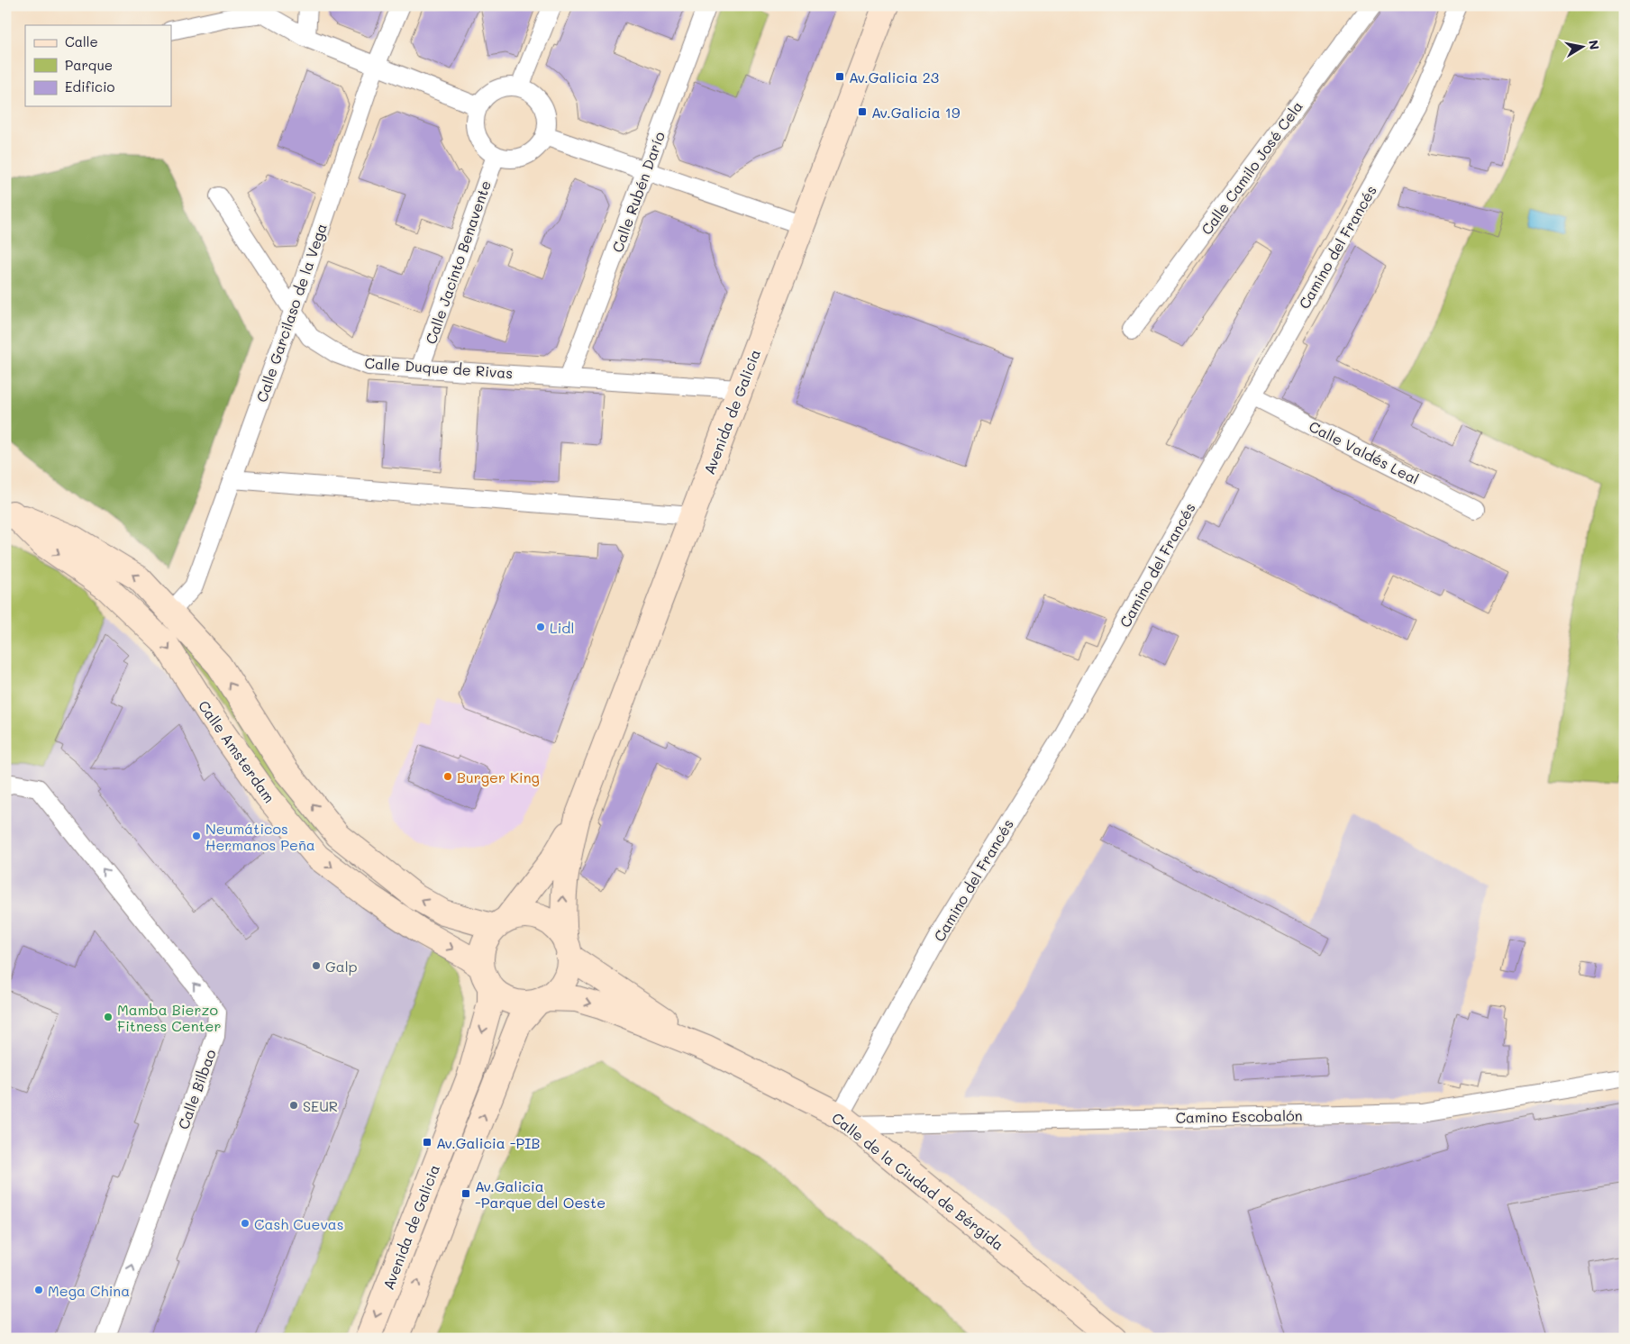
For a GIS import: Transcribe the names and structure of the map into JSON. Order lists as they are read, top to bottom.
{
  "streets": {
    "street": [
      "Calle Camilo José Cela",
      "Calle Rubén Darío",
      "Camino del Francés",
      "Calle Jacinto Benavente",
      "Calle Garcilaso de la Vega",
      "Calle Duque de Rivas",
      "Avenida de Galicia",
      "Calle Valdés Leal",
      "Calle Amsterdam",
      "Calle Bilbao",
      "Camino Escobalón",
      "Calle de la Ciudad de Bérgida"
    ]
  },
  "crossings": [
    ["Calle Rubén Darío", "Calle Duque de Rivas"],
    ["Camino del Francés", "Calle Valdés Leal"],
    ["Camino del Francés", "Camino Escobalón"],
    ["Camino del Francés", "Calle de la Ciudad de Bérgida"],
    ["Calle Jacinto Benavente", "Calle Duque de Rivas"],
    ["Calle Garcilaso de la Vega", "Calle Duque de Rivas"],
    ["Calle Garcilaso de la Vega", "Calle Amsterdam"],
    ["Calle Duque de Rivas", "Avenida de Galicia"],
    ["Avenida de Galicia", "Calle Amsterdam"],
    ["Avenida de Galicia", "Calle de la Ciudad de Bérgida"],
    ["Calle Amsterdam", "Calle de la Ciudad de Bérgida"],
    ["Camino Escobalón", "Calle de la Ciudad de Bérgida"]
  ],
  "one_way": ["Calle Bilbao"],
  "places": {
    "transit": [
      "Av.Galicia 23",
      "Av.Galicia 19",
      "Av.Galicia -PIB",
      "Av.Galicia -Parque del Oeste"
    ],
    "other": [
      "Lidl",
      "Burger King",
      "Neumáticos Hermanos Peña",
      "Galp",
      "Mamba Bierzo Fitness Center",
      "SEUR",
      "Cash Cuevas",
      "Mega China"
    ]
  },
  "legend": ["Calle", "Parque", "Edificio"],
  "north": "right"
}
